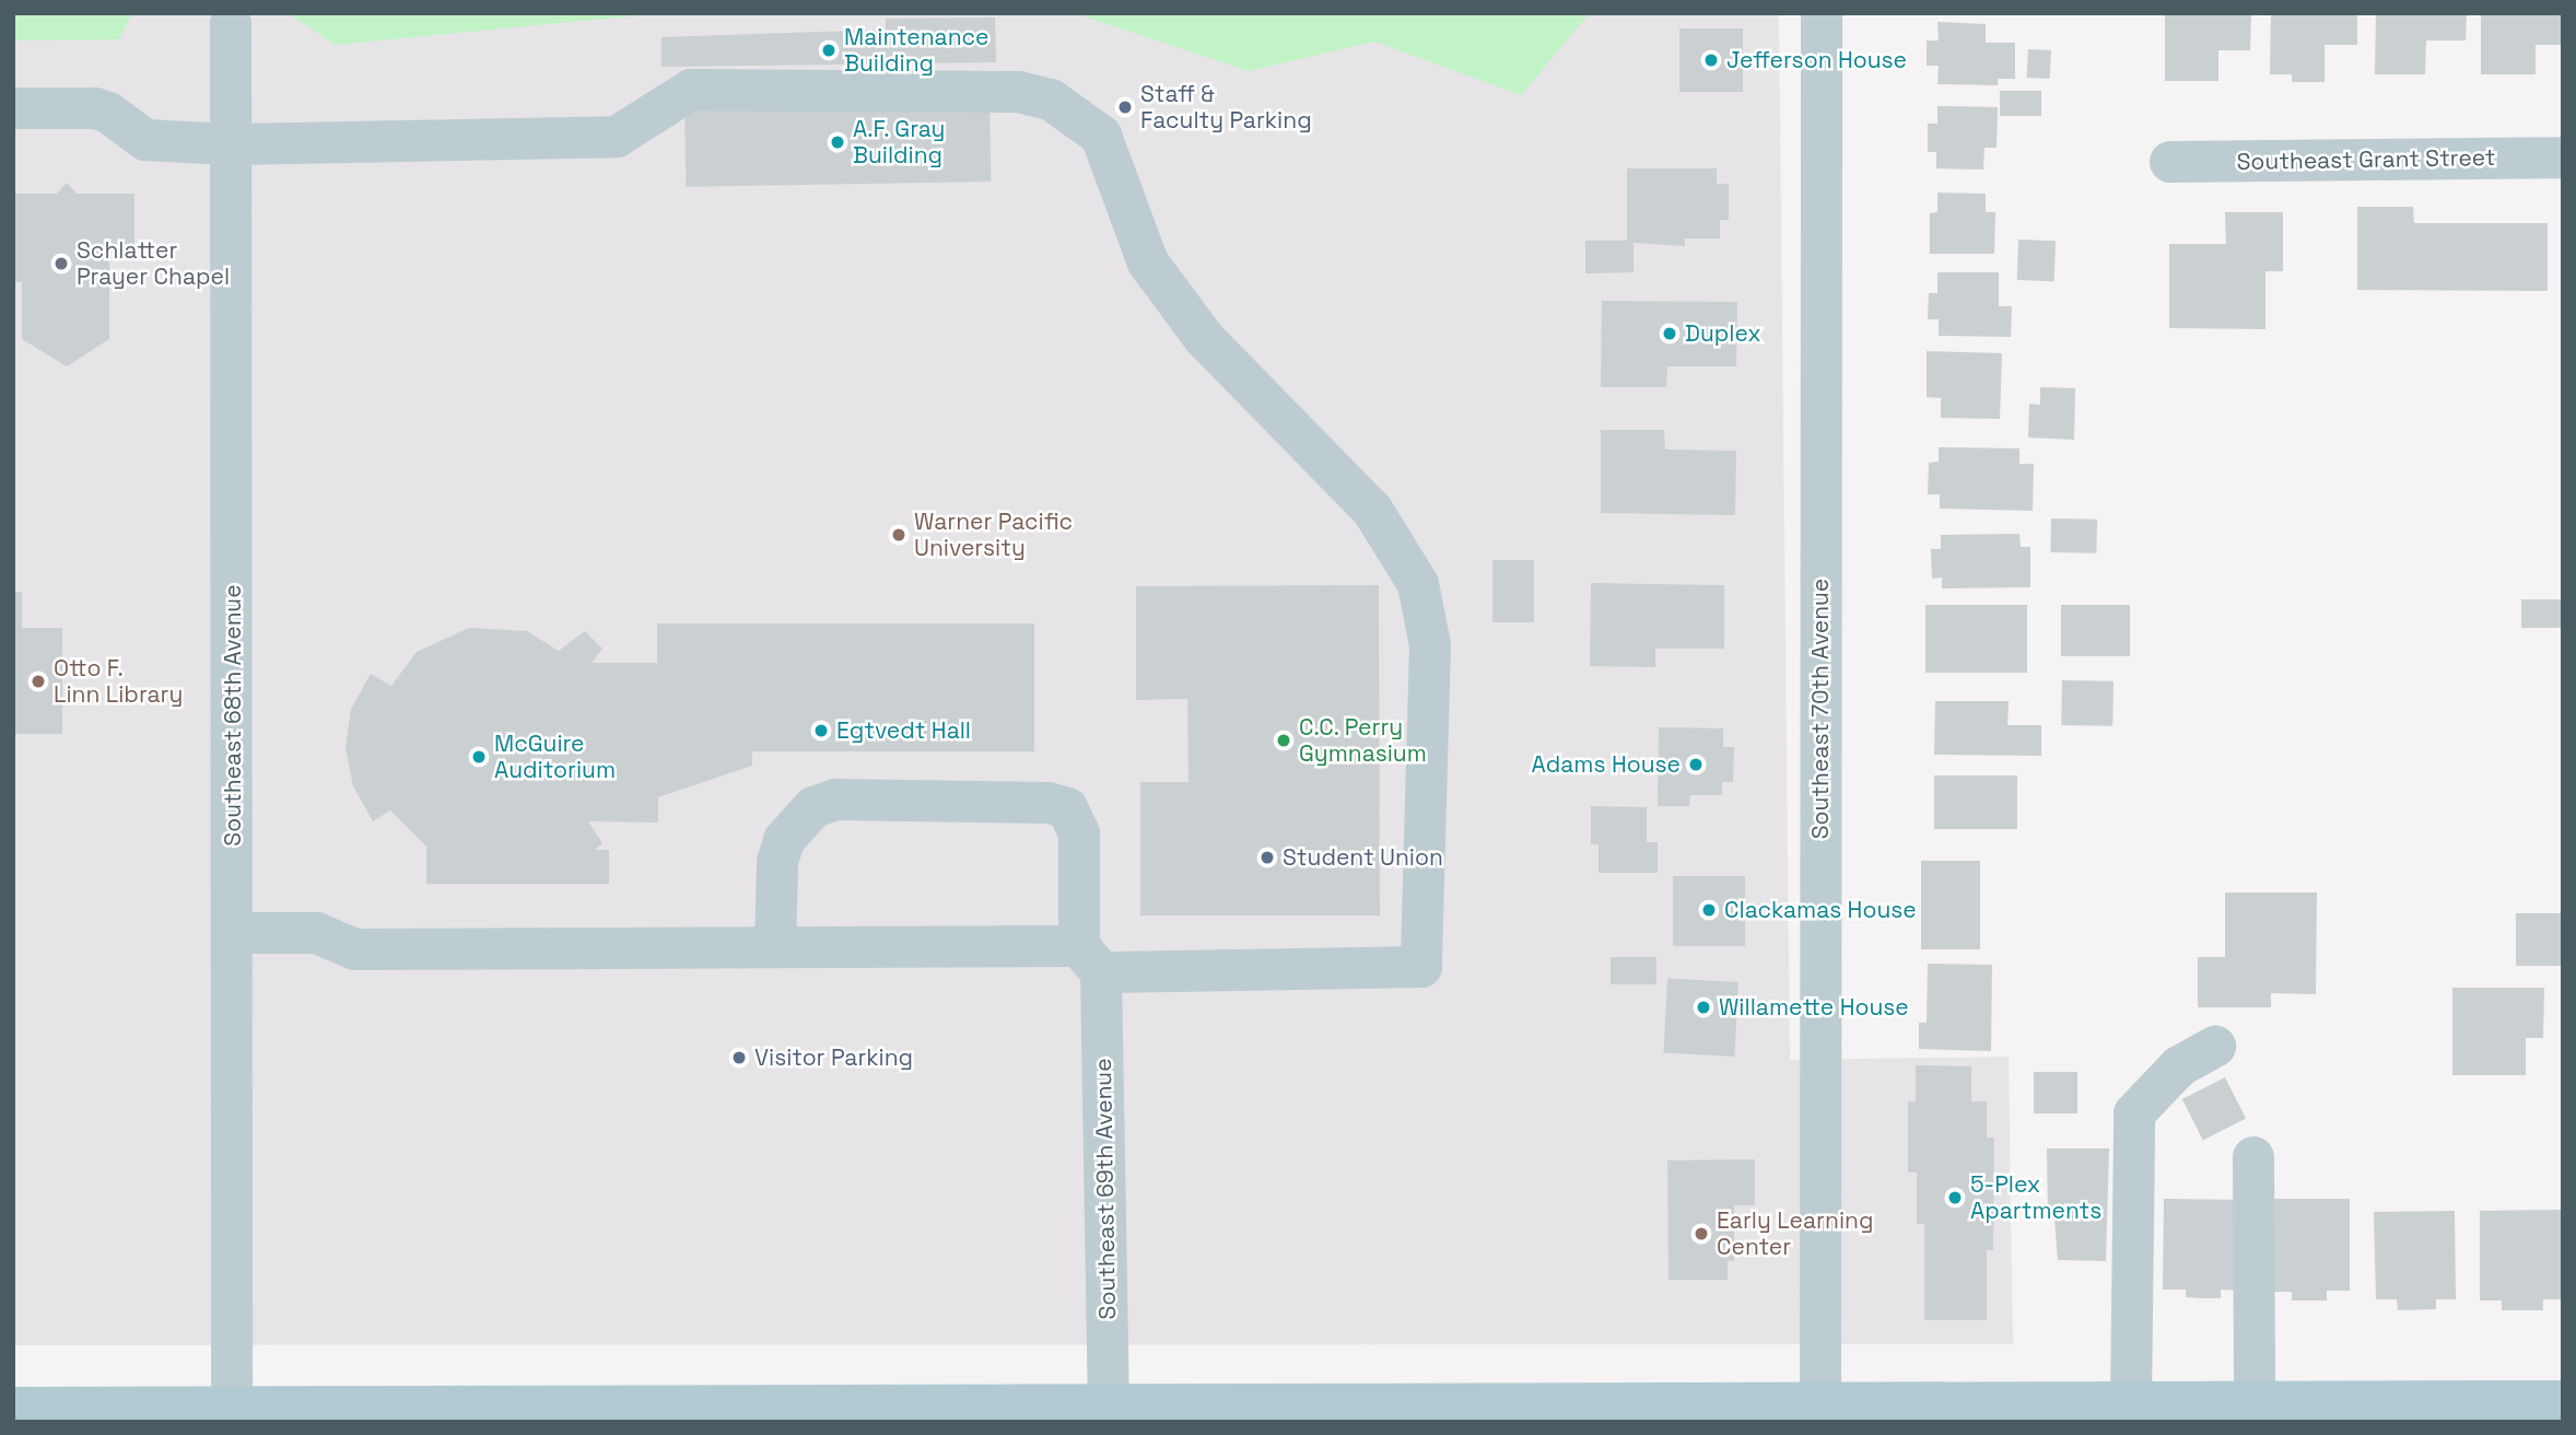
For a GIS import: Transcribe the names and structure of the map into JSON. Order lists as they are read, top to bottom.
{
  "streets": {
    "street": [
      "Southeast Grant Street",
      "Southeast 70th Avenue",
      "Southeast 68th Avenue",
      "Southeast 69th Avenue"
    ]
  },
  "places": [
    "Maintenance Building",
    "Jefferson House",
    "Staff & Faculty Parking",
    "A.F. Gray Building",
    "Schlatter Prayer Chapel",
    "Duplex",
    "Warner Pacific University",
    "Otto F. Linn Library",
    "Egtvedt Hall",
    "C.C. Perry Gymnasium",
    "McGuire Auditorium",
    "Adams House",
    "Student Union",
    "Clackamas House",
    "Willamette House",
    "Visitor Parking",
    "5-Plex Apartments",
    "Early Learning Center"
  ]
}
